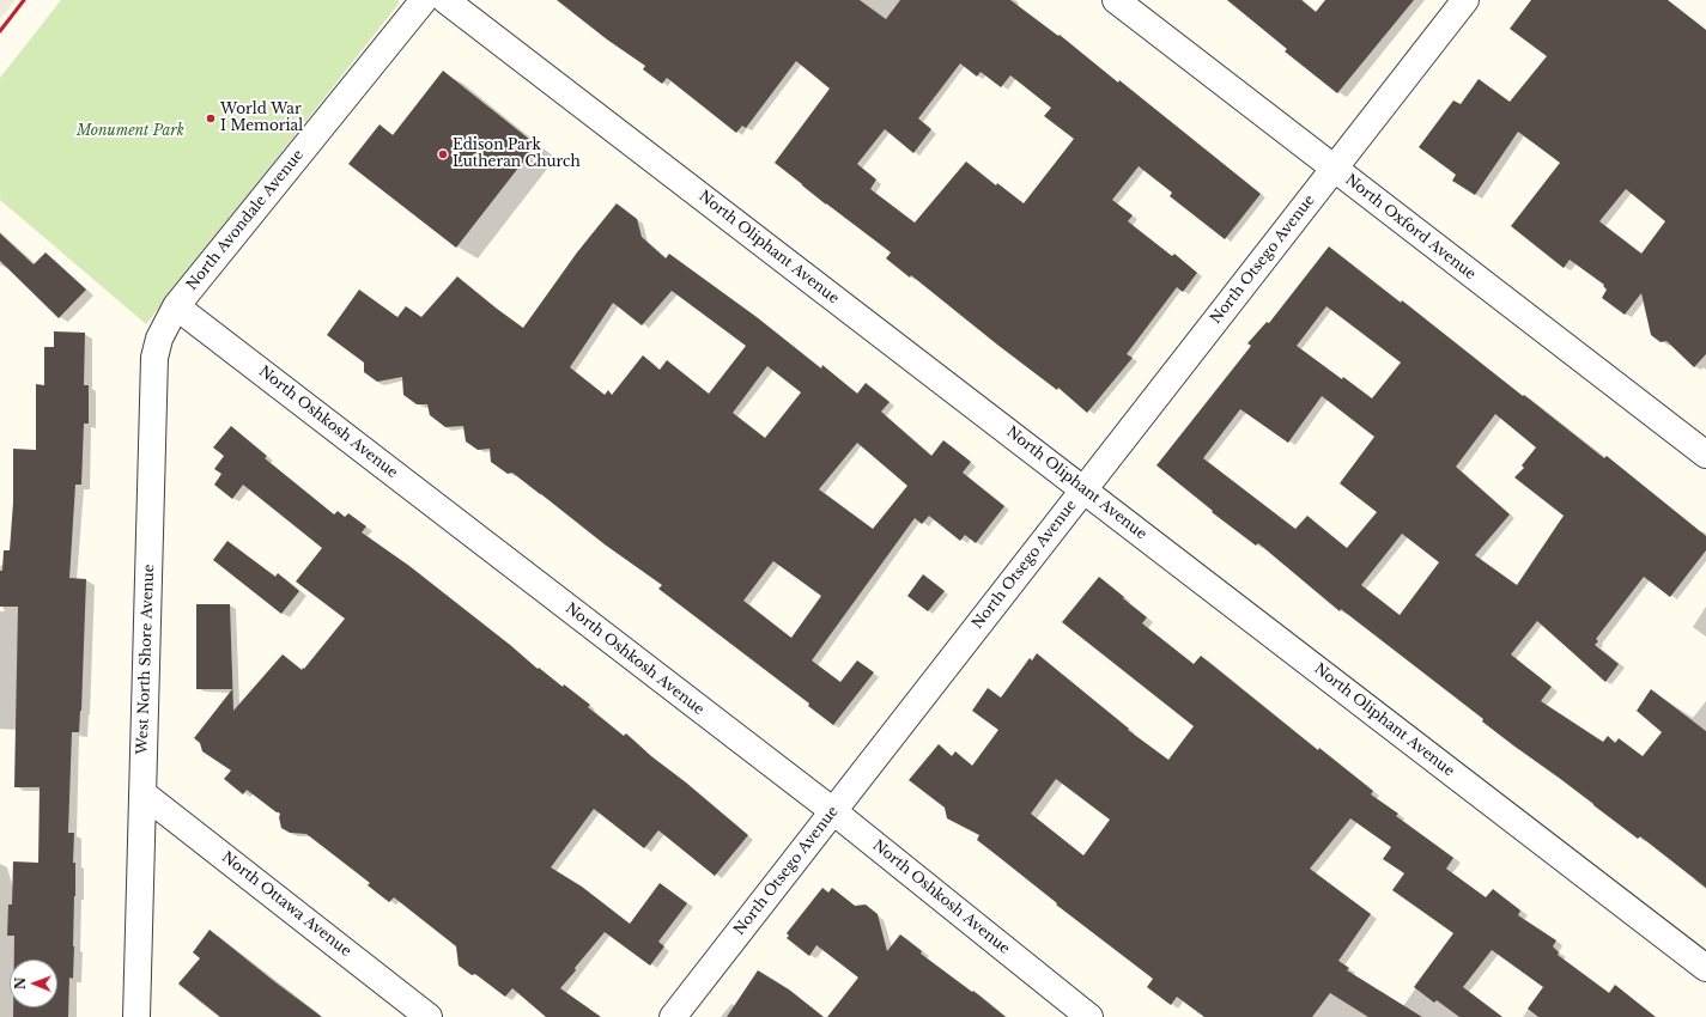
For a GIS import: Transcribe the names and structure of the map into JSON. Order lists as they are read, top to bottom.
{
  "streets": {
    "street": [
      "North Avondale Avenue",
      "North Oxford Avenue",
      "North Oliphant Avenue",
      "North Otsego Avenue",
      "North Oshkosh Avenue",
      "West North Shore Avenue",
      "North Ottawa Avenue"
    ]
  },
  "crossings": [
    ["North Avondale Avenue", "North Oshkosh Avenue"],
    ["North Avondale Avenue", "West North Shore Avenue"],
    ["North Oxford Avenue", "North Otsego Avenue"],
    ["North Oliphant Avenue", "North Otsego Avenue"],
    ["North Otsego Avenue", "North Oshkosh Avenue"],
    ["North Oshkosh Avenue", "West North Shore Avenue"],
    ["West North Shore Avenue", "North Ottawa Avenue"]
  ],
  "parks": ["Monument Park"],
  "places": ["World War I Memorial", "Edison Park Lutheran Church"],
  "north": "left"
}
